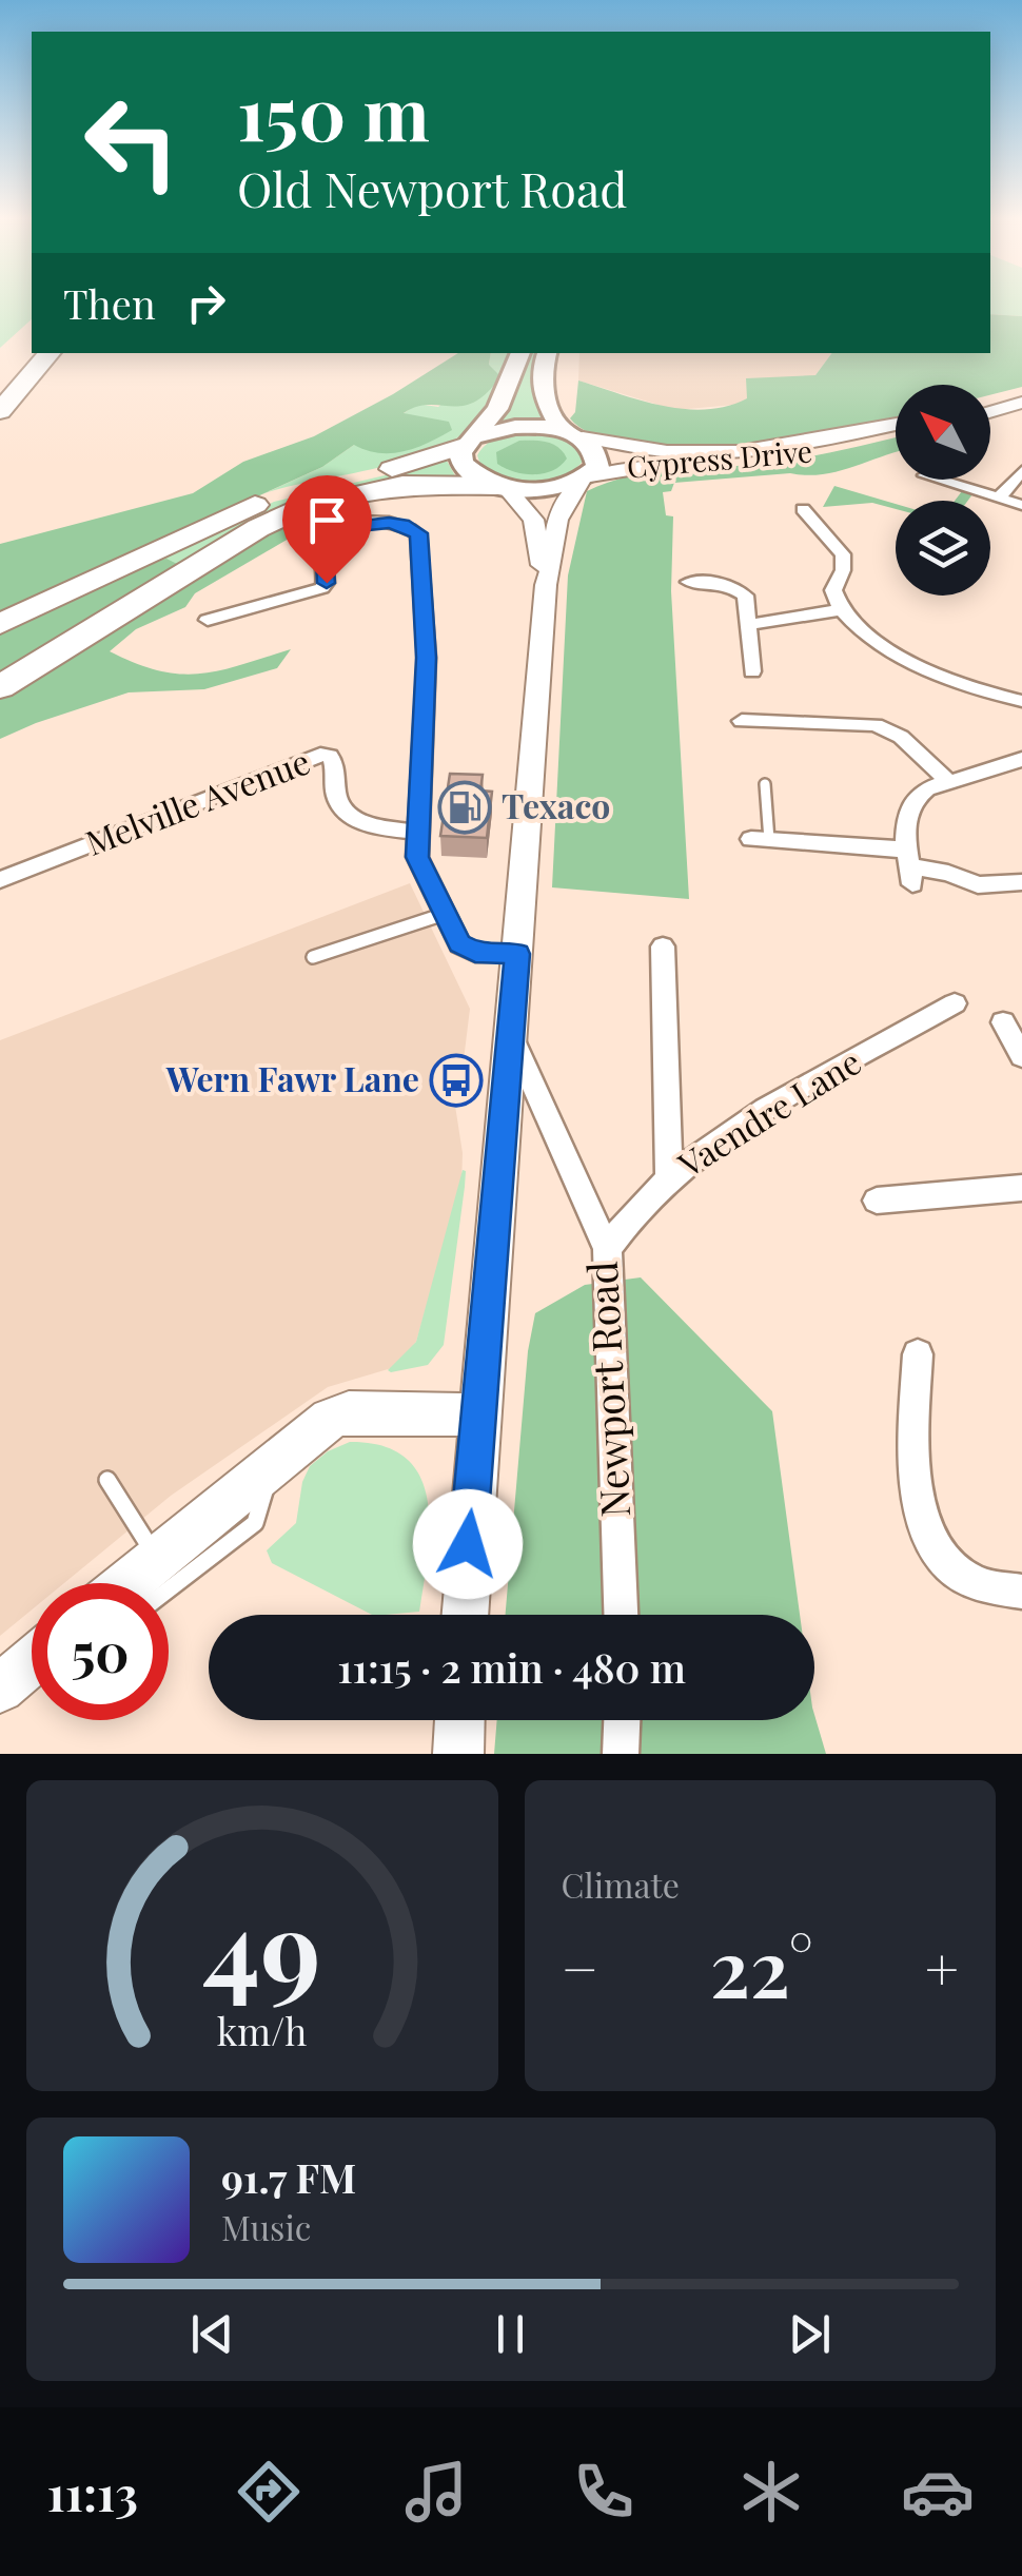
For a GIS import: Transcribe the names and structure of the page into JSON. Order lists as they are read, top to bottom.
{
  "streets": {
    "main road": ["Cypress Drive", "Newport Road"],
    "street": ["Melville Avenue", "Vaendre Lane"]
  },
  "crossings": [
    ["Cypress Drive", "Newport Road"],
    ["Vaendre Lane", "Newport Road"]
  ],
  "places": {
    "fuel station": ["Texaco"],
    "bus stop": ["Wern Fawr Lane"]
  },
  "north": "top left",
  "page": {
    "turn": ["150 m", "Old Newport Road"],
    "then": "Then",
    "limit": "50",
    "trip": "11:15 · 2 min · 480 m",
    "tile": "Climate",
    "heat": ["−", "22°", "+"],
    "song": ["91.7 FM", "Music"],
    "tabs": "11:13",
    "gauge": ["49", "km/h"]
  }
}
